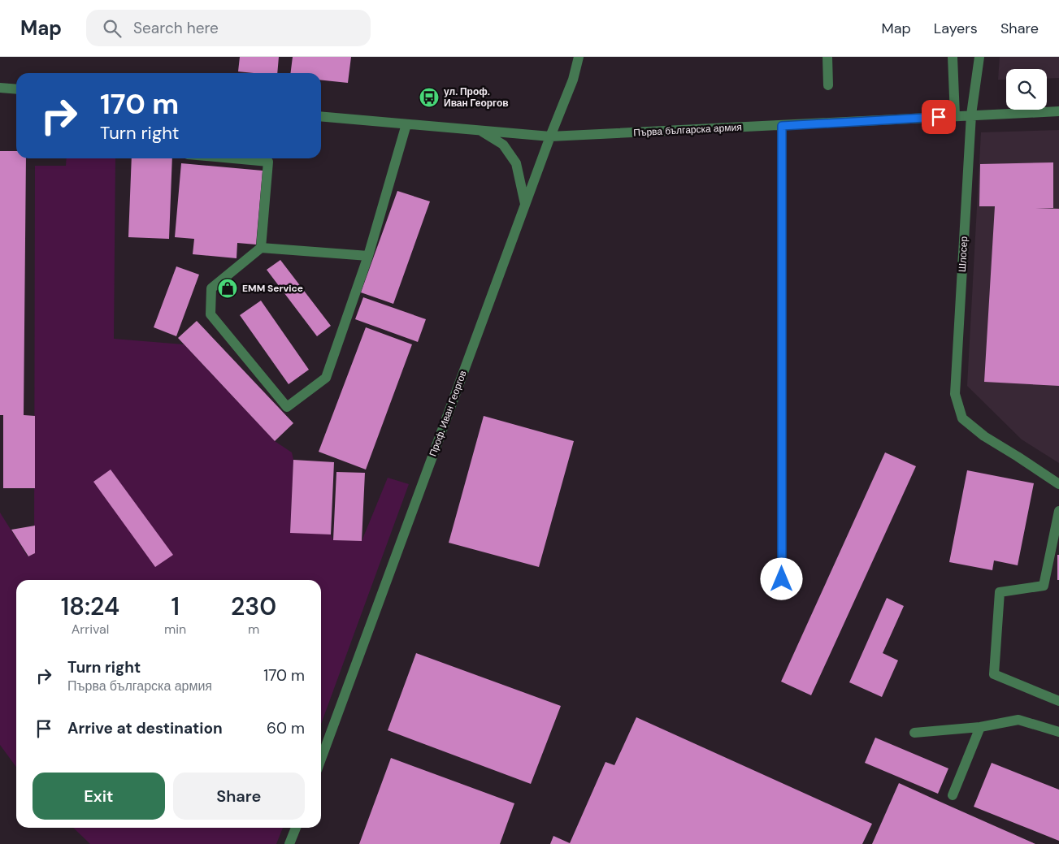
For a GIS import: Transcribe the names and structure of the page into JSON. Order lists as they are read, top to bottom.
{
  "streets": {
    "street": ["Първа българска армия", "Шлосер", "Проф. Иван Георгов"]
  },
  "crossings": [
    ["Първа българска армия", "Шлосер"],
    ["Първа българска армия", "Проф. Иван Георгов"]
  ],
  "places": {
    "bus stop": ["ул. Проф. Иван Георгов"],
    "shop": ["EMM Service"]
  },
  "page": {
    "header": "Map",
    "search": "Search here",
    "nav": ["Map", "Layers", "Share"],
    "turn": ["170 m", "Turn right"],
    "eta": [
      "18:24",
      "Arrival",
      "1",
      "min",
      "230",
      "m"
    ],
    "list": [
      {
        "name": "Turn right",
        "note": "Първа българска армия",
        "value": "170 m"
      },
      {
        "name": "Arrive at destination",
        "value": "60 m"
      }
    ],
    "buttons": ["Exit", "Share"]
  }
}
